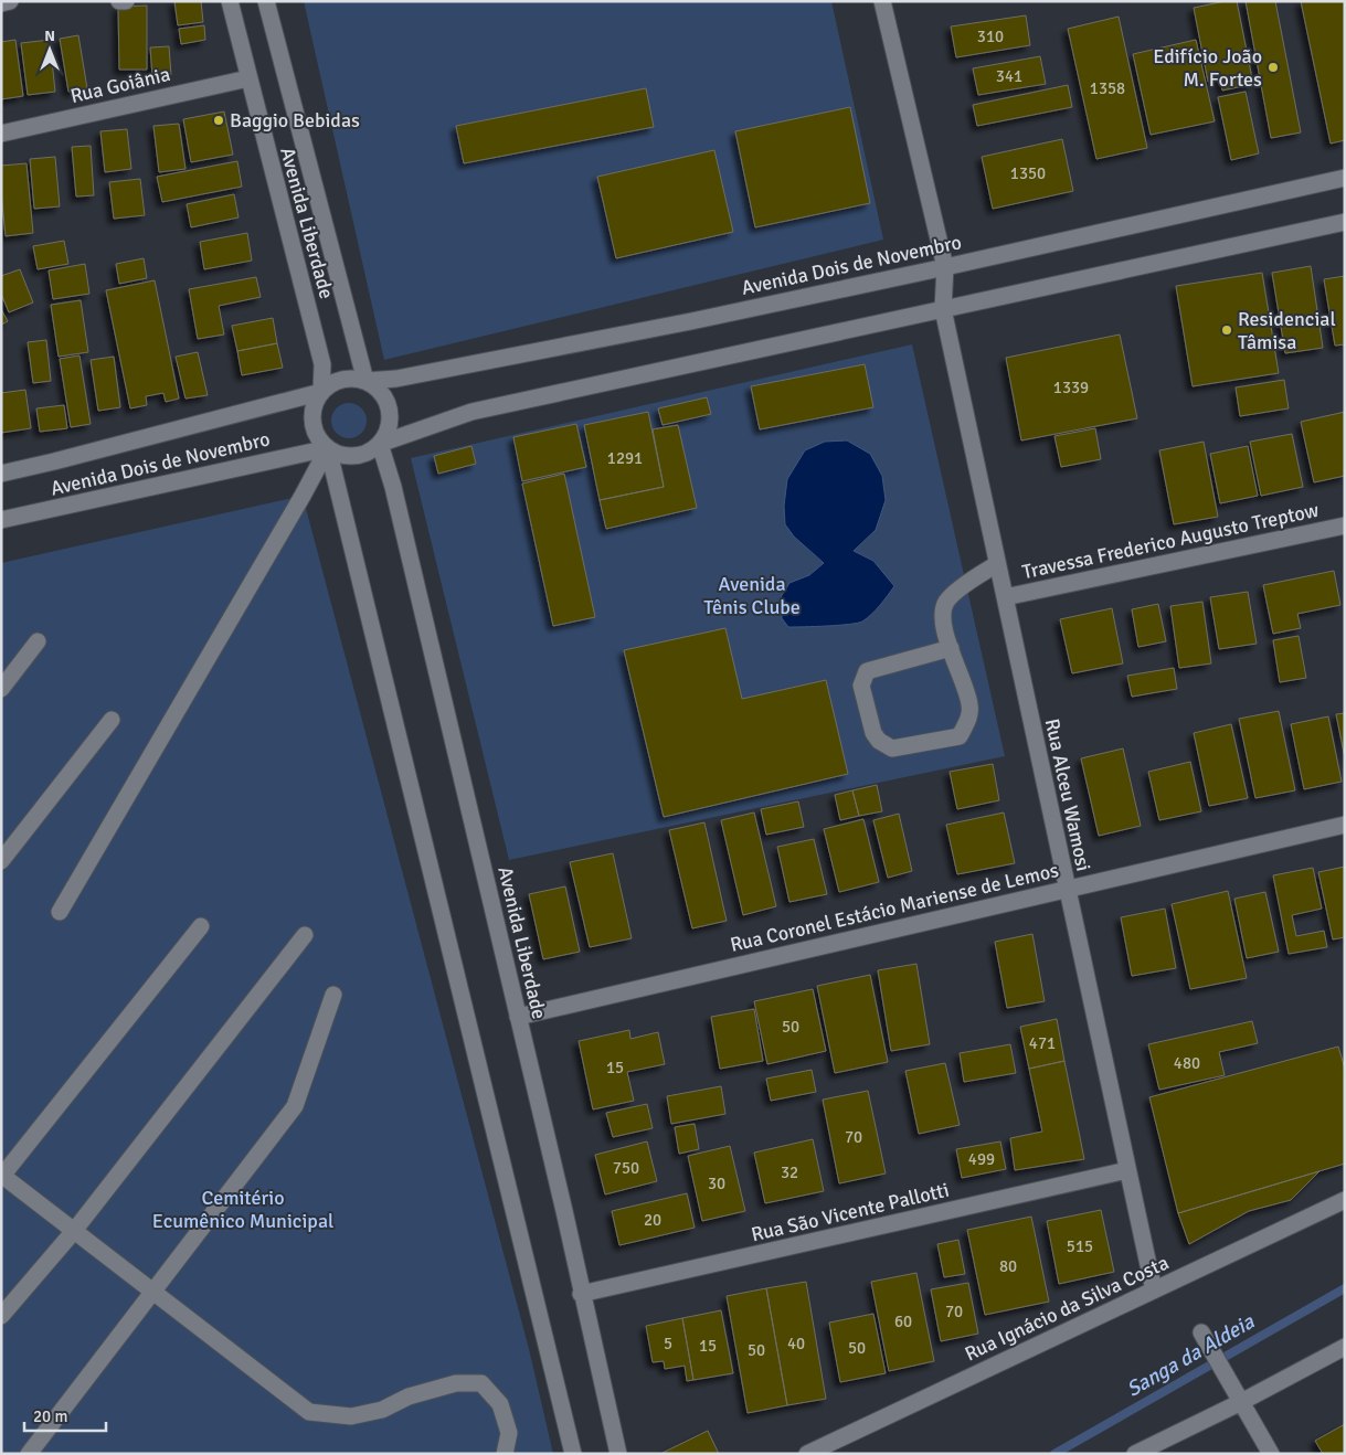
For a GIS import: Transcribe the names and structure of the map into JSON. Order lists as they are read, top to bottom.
{
  "streets": {
    "street": [
      "Rua Goiânia",
      "Avenida Liberdade",
      "Avenida Dois de Novembro",
      "Travessa Frederico Augusto Treptow",
      "Rua Alceu Wamosi",
      "Rua Coronel Estácio Mariense de Lemos",
      "Rua São Vicente Pallotti",
      "Rua Ignácio da Silva Costa"
    ]
  },
  "crossings": [
    ["Rua Goiânia", "Avenida Liberdade"],
    ["Avenida Liberdade", "Avenida Dois de Novembro"],
    ["Avenida Liberdade", "Rua Coronel Estácio Mariense de Lemos"],
    ["Avenida Liberdade", "Rua São Vicente Pallotti"],
    ["Avenida Dois de Novembro", "Rua Alceu Wamosi"],
    ["Travessa Frederico Augusto Treptow", "Rua Alceu Wamosi"],
    ["Rua Alceu Wamosi", "Rua Coronel Estácio Mariense de Lemos"],
    ["Rua Alceu Wamosi", "Rua São Vicente Pallotti"],
    ["Rua Alceu Wamosi", "Rua Ignácio da Silva Costa"]
  ],
  "water": ["Sanga da Aldeia"],
  "parks": ["Avenida Tênis Clube", "Cemitério Ecumênico Municipal"],
  "places": ["Edifício João M. Fortes", "Baggio Bebidas", "Residencial Tâmisa"],
  "house_numbers": [
    "310",
    "341",
    "1358",
    "1350",
    "1339",
    "1291",
    "50",
    "471",
    "480",
    "15",
    "70",
    "499",
    "750",
    "32",
    "30",
    "20",
    "515",
    "80",
    "70",
    "60",
    "5",
    "40",
    "15",
    "50",
    "50"
  ],
  "scale_bar": "20 m",
  "north": "top"
}
